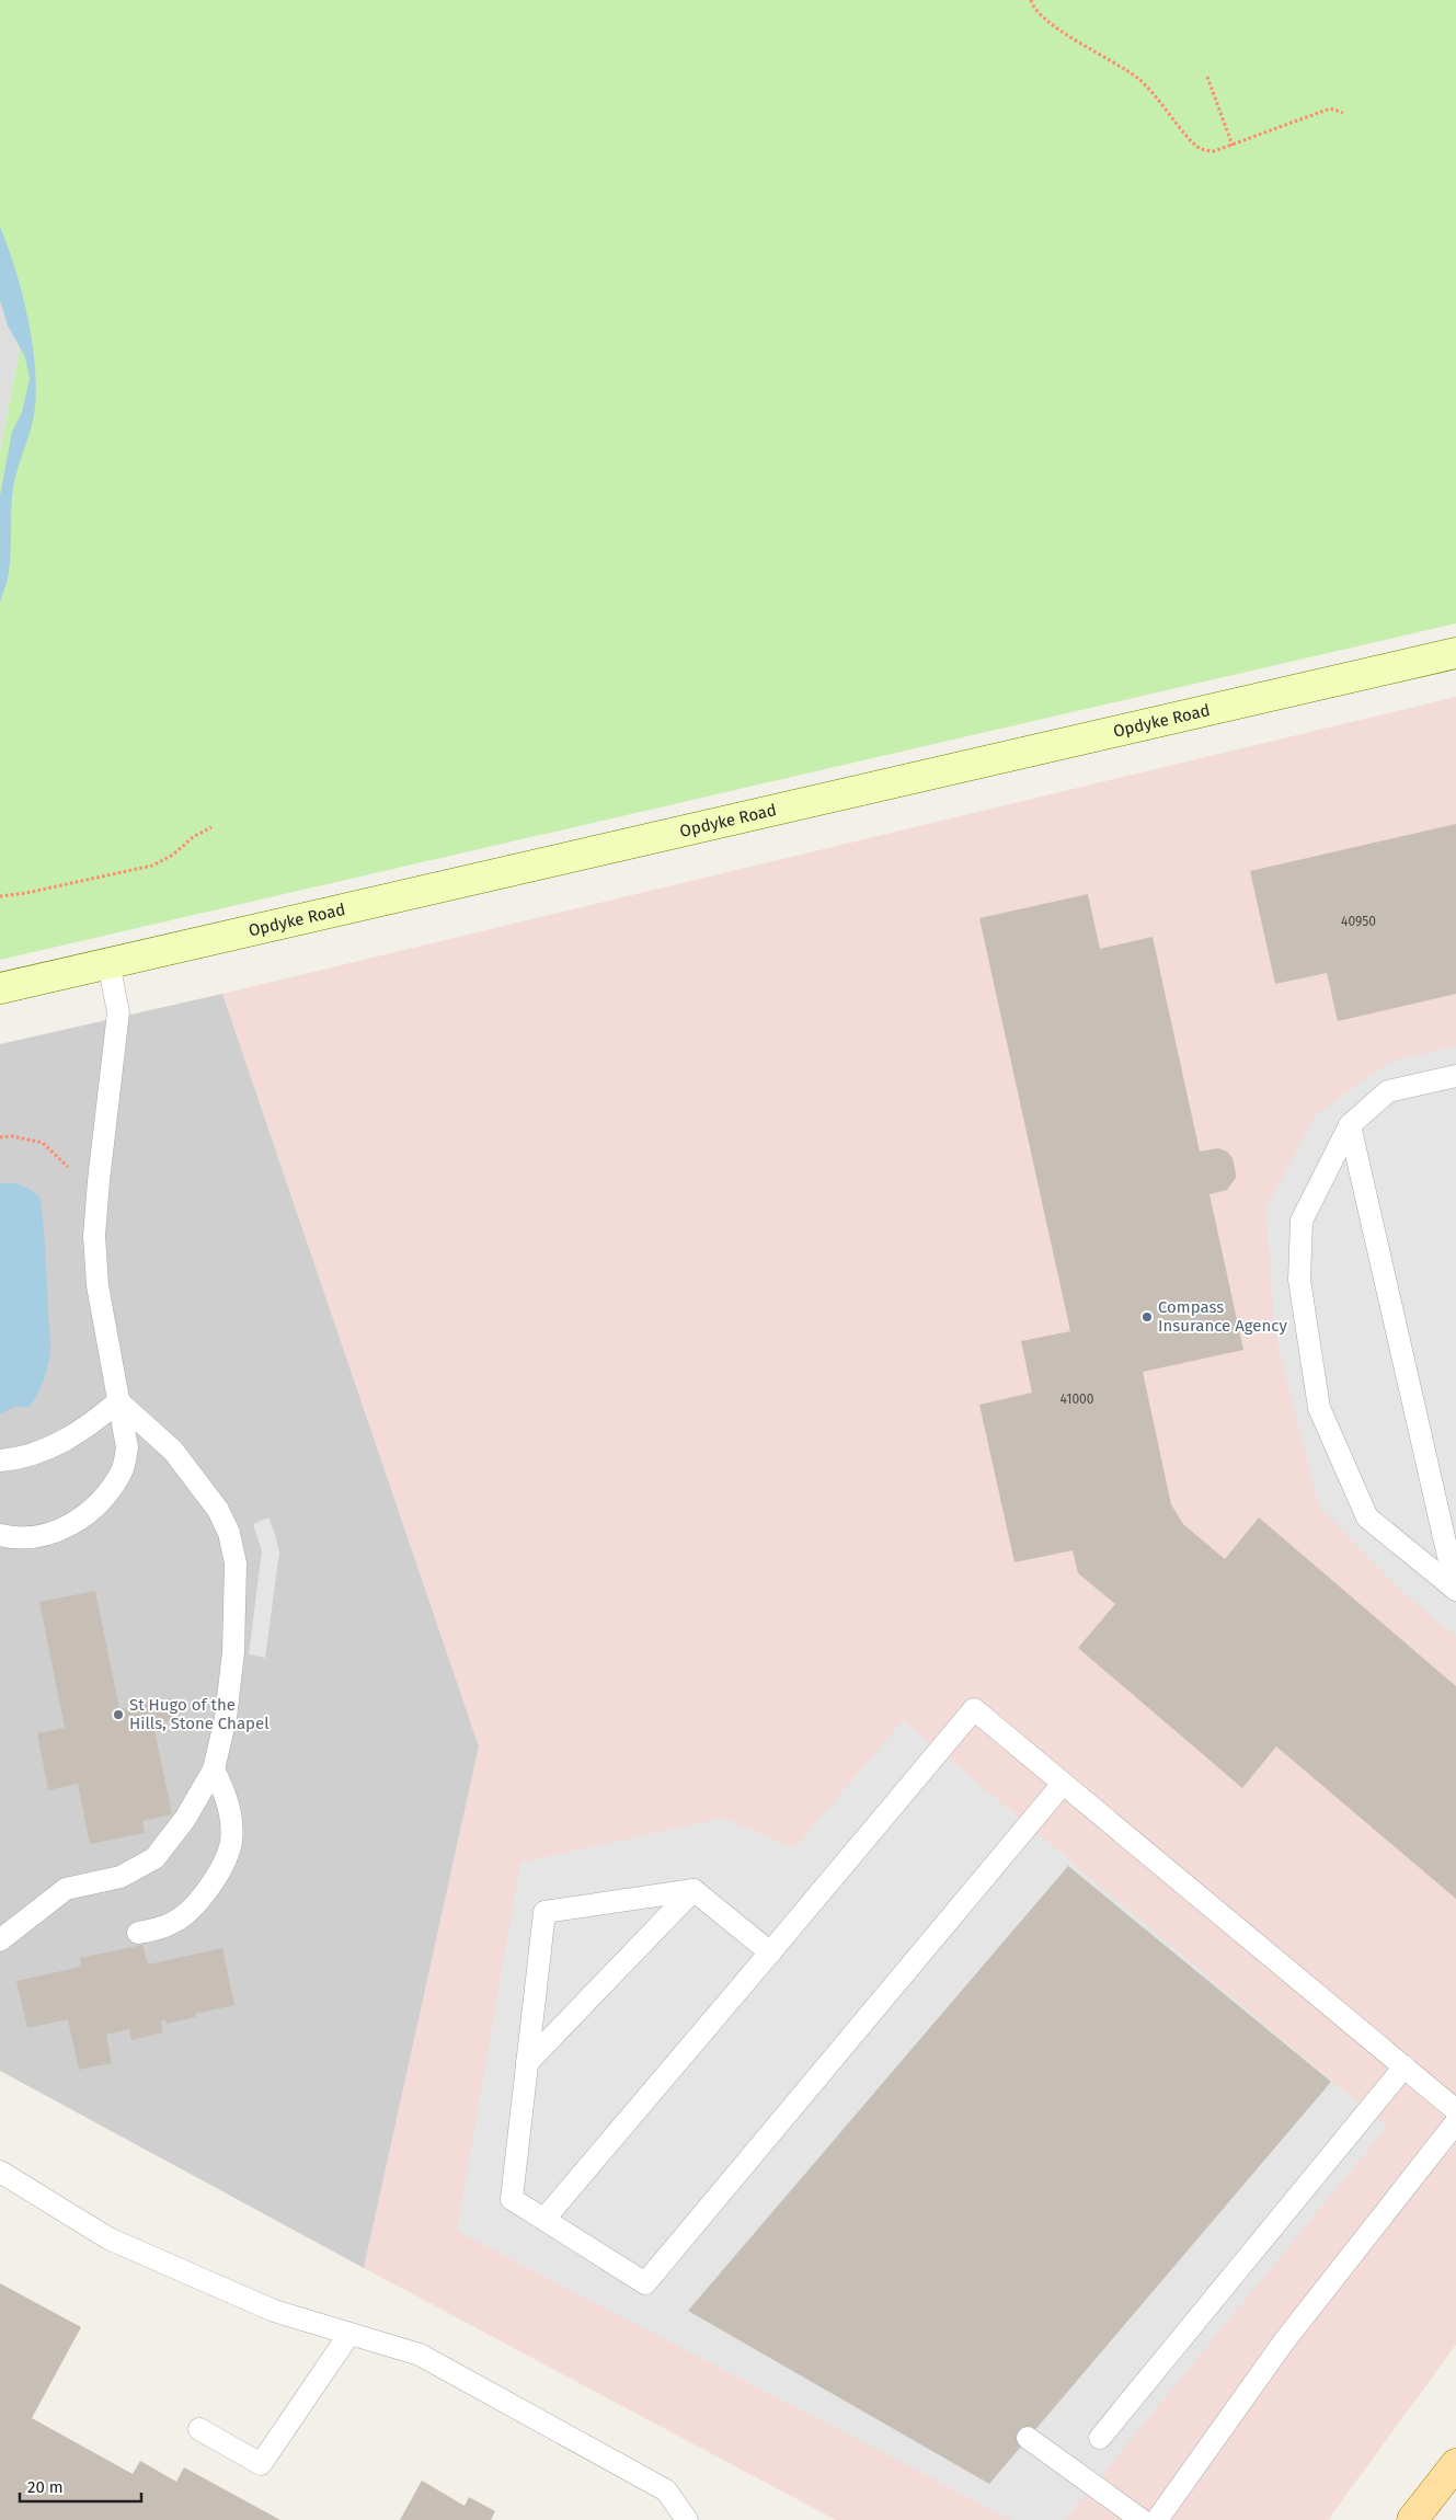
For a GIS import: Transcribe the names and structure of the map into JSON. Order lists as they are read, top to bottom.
{
  "streets": {
    "main road": ["Opdyke Road"]
  },
  "places": ["Compass Insurance Agency", "St Hugo of the Hills, Stone Chapel"],
  "house_numbers": ["40950", "41000"],
  "scale_bar": "20 m"
}
